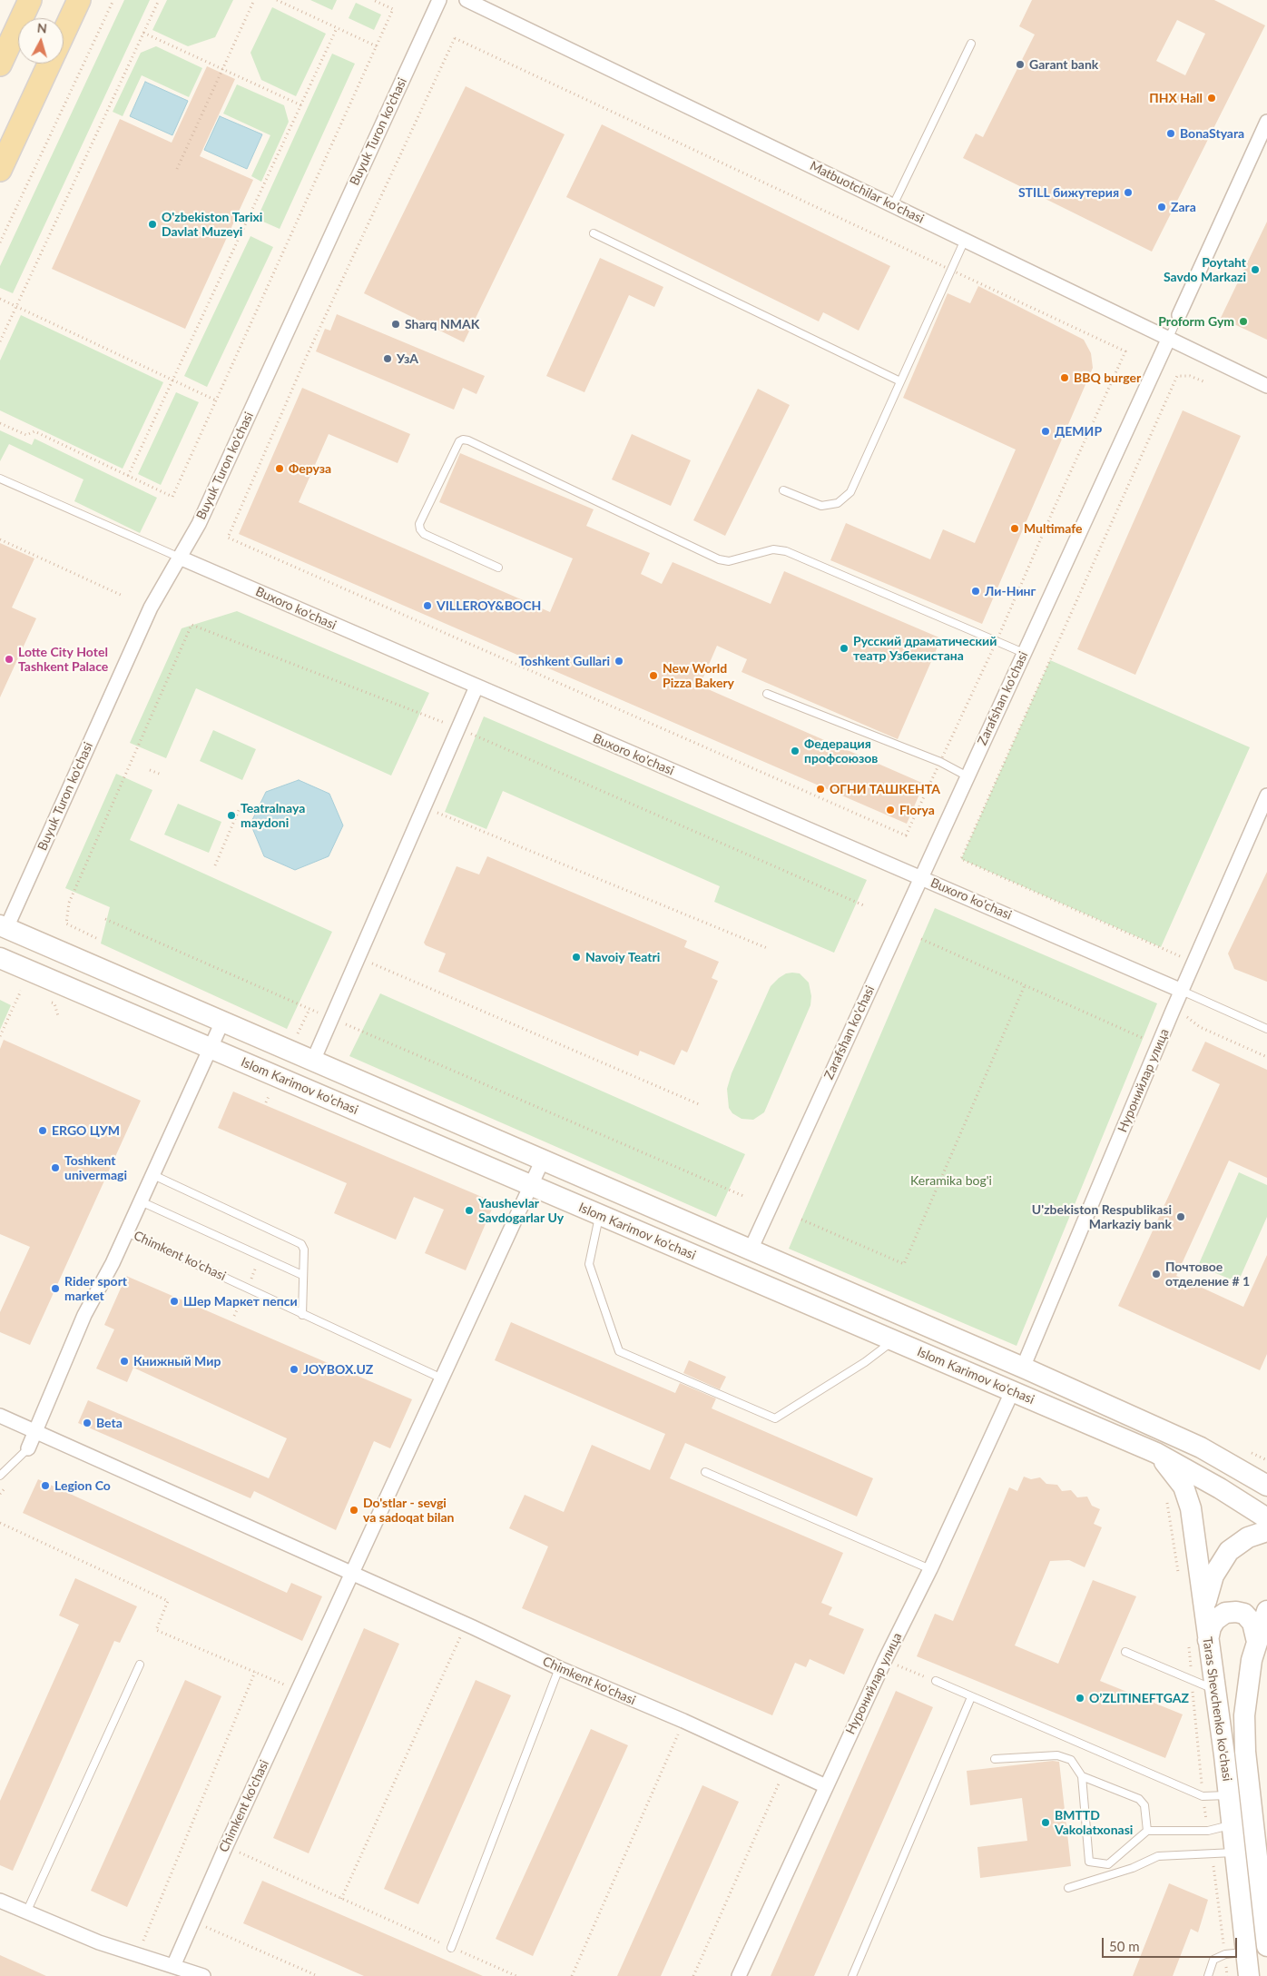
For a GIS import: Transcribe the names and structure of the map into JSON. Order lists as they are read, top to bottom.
{
  "streets": {
    "main road": ["Zarafshan ko'chasi", "Islom Karimov ko'chasi", "Taras Shevchenko ko'chasi"],
    "street": [
      "Buyuk Turon ko'chasi",
      "Matbuotchilar ko'chasi",
      "Buxoro ko'chasi",
      "Нуронийлар улица",
      "Chimkent ko'chasi"
    ]
  },
  "crossings": [
    ["Buyuk Turon ko'chasi", "Buxoro ko'chasi"],
    ["Buyuk Turon ko'chasi", "Islom Karimov ko'chasi"],
    ["Matbuotchilar ko'chasi", "Zarafshan ko'chasi"],
    ["Buxoro ko'chasi", "Zarafshan ko'chasi"],
    ["Buxoro ko'chasi", "Нуронийлар улица"],
    ["Zarafshan ko'chasi", "Islom Karimov ko'chasi"],
    ["Нуронийлар улица", "Islom Karimov ko'chasi"],
    ["Нуронийлар улица", "Chimkent ko'chasi"],
    ["Islom Karimov ko'chasi", "Chimkent ko'chasi"],
    ["Islom Karimov ko'chasi", "Taras Shevchenko ko'chasi"]
  ],
  "parks": ["Keramika bog'i"],
  "places": [
    "Garant bank",
    "ПНХ Hall",
    "BonaStyara",
    "STILL бижутерия",
    "Zara",
    "O'zbekiston Tarixi Davlat Muzeyi",
    "Poytaht Savdo Markazi",
    "Proform Gym",
    "Sharq NMAK",
    "УзА",
    "BBQ burger",
    "ДЕМИР",
    "Феруза",
    "Multimafe",
    "Ли-Нинг",
    "VILLEROY&BOCH",
    "Русский драматический театр Узбекистана",
    "Lotte City Hotel Tashkent Palace",
    "Toshkent Gullari",
    "New World Pizza Bakery",
    "Федерация профсоюзов",
    "ОГНИ ТАШКЕНТА",
    "Florya",
    "Teatralnaya maydoni",
    "Navoiy Teatri",
    "ERGO ЦУМ",
    "Toshkent univermagi",
    "Yaushevlar Savdogarlar Uy",
    "U'zbekiston Respublikasi Markaziy bank",
    "Почтовое отделение # 1",
    "Rider sport market",
    "Шер Маркет пепси",
    "Книжный Мир",
    "JOYBOX.UZ",
    "Beta",
    "Legion Co",
    "Do'stlar - sevgi va sadoqat bilan",
    "O’ZLITINEFTGAZ",
    "BMTTD Vakolatxonasi"
  ],
  "scale_bar": "50 m",
  "north": "top"
}
